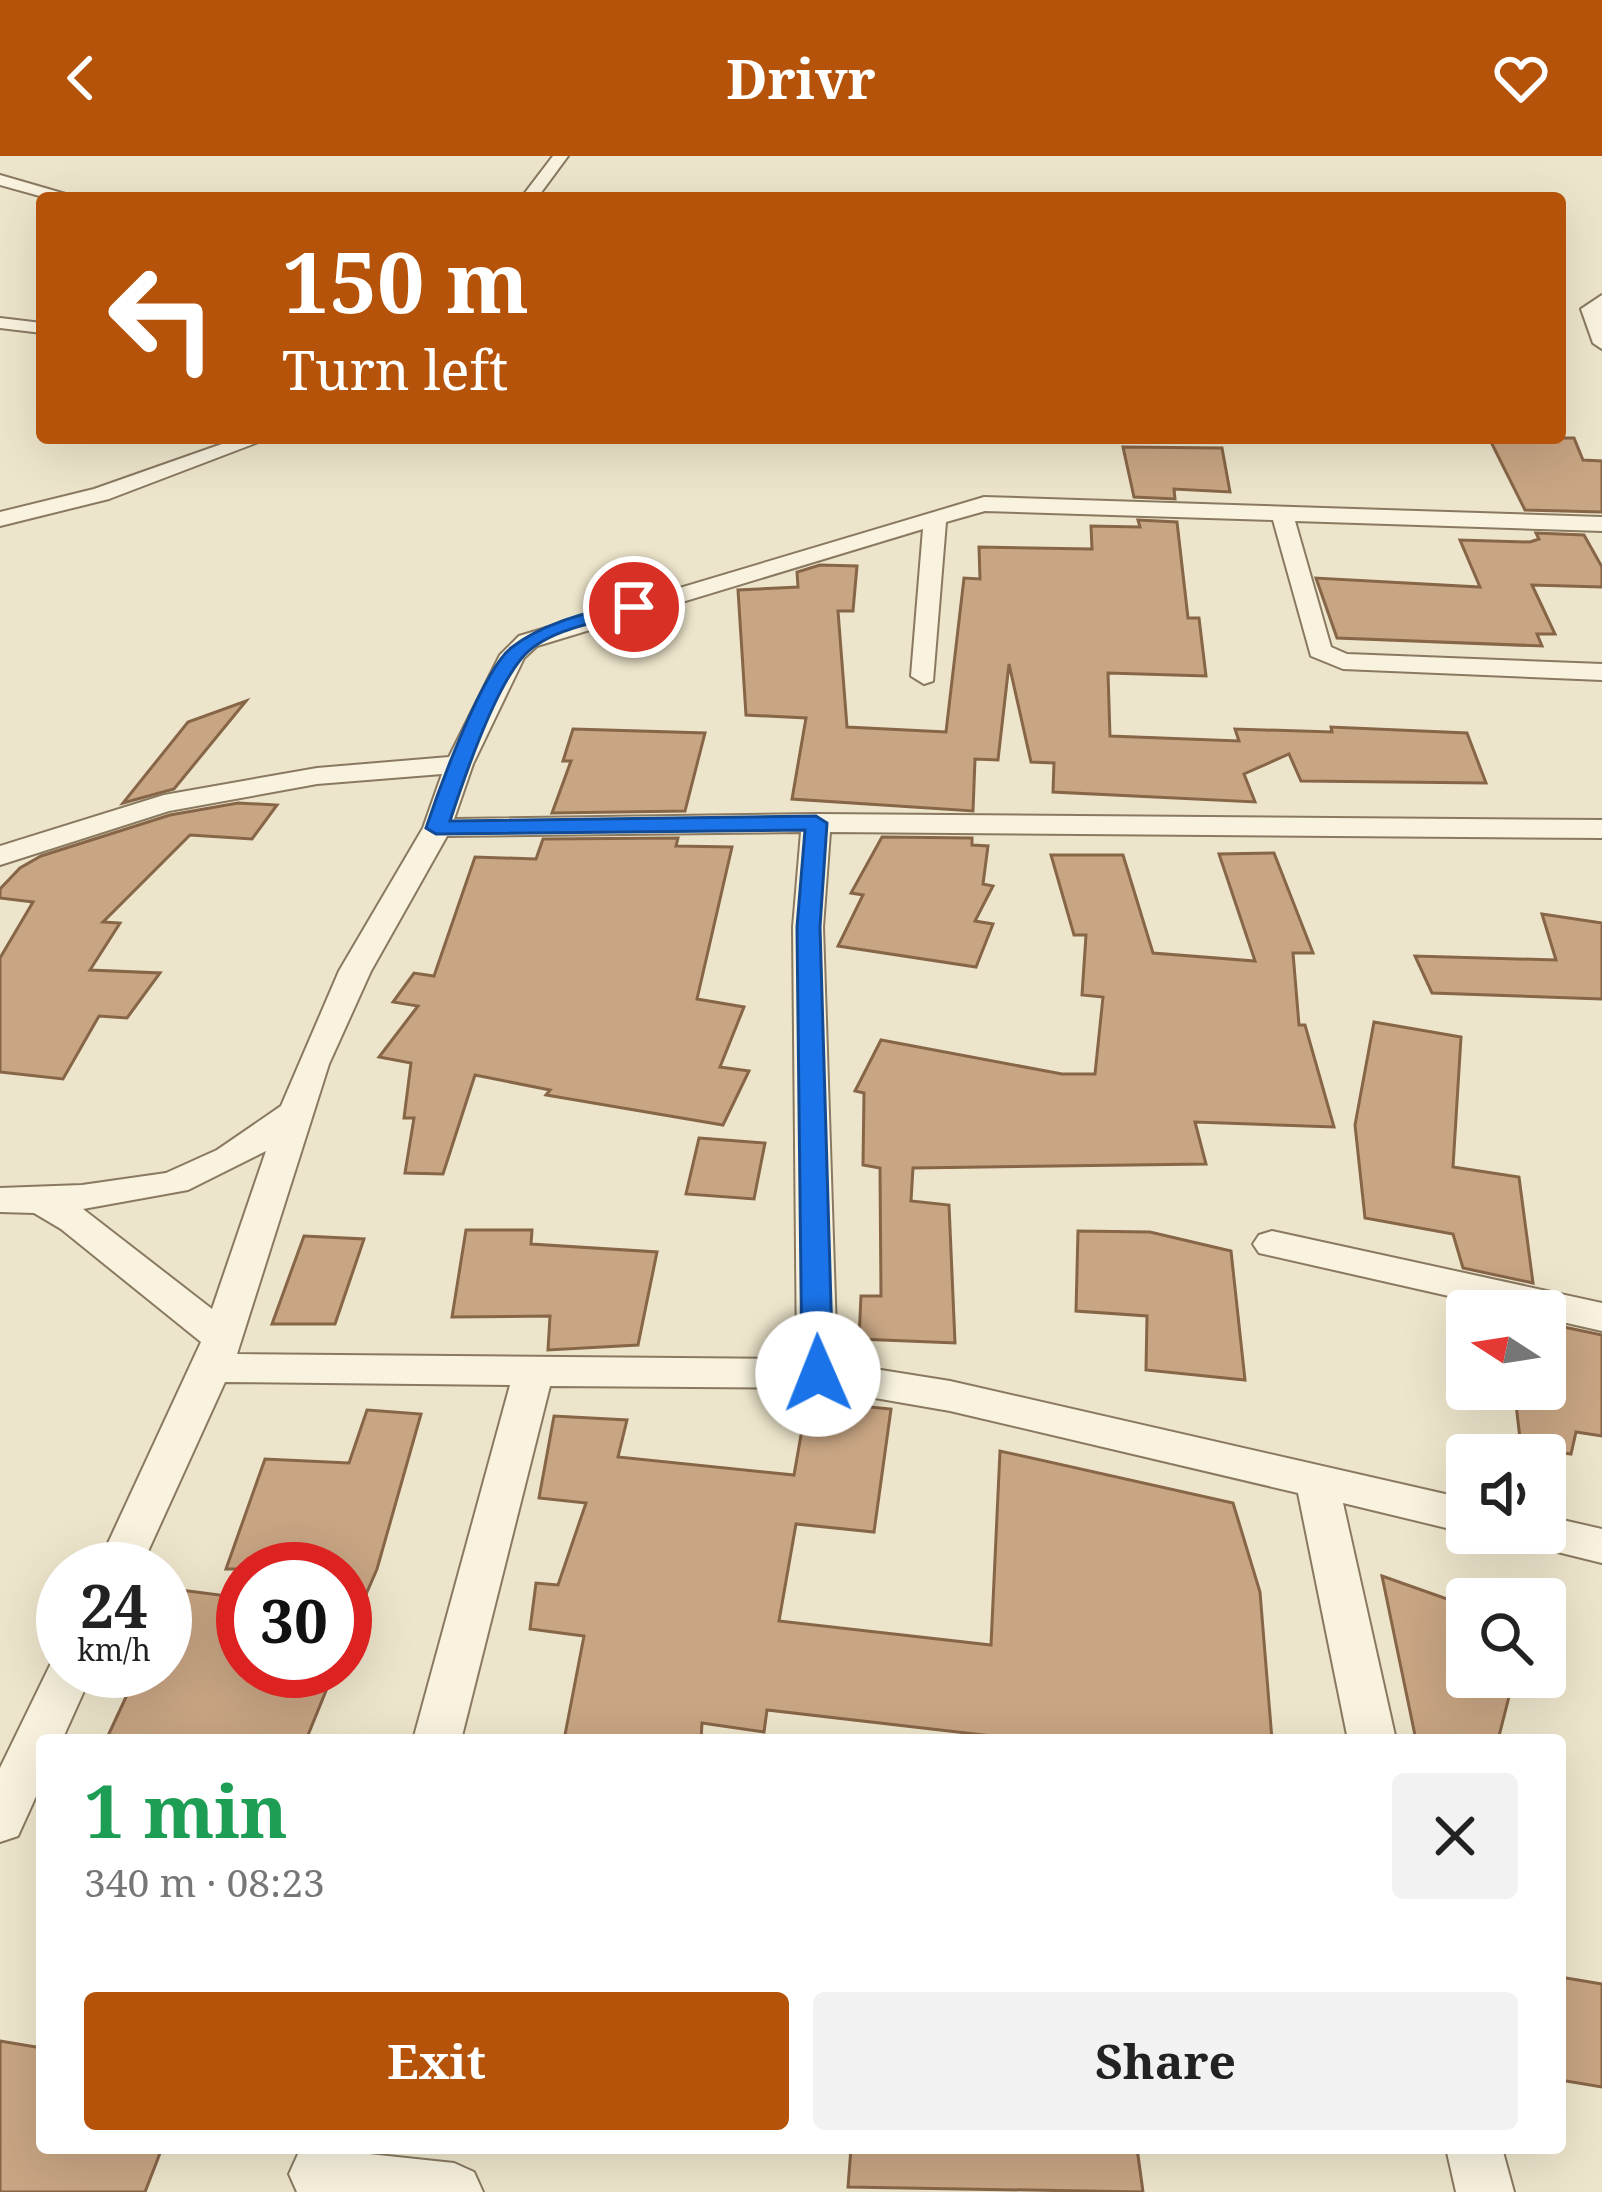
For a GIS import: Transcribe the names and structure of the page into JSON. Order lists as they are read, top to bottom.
{
  "north": "left",
  "page": {
    "header": "Drivr",
    "turn": ["150 m", "Turn left"],
    "speed": "24 km/h",
    "limit": "30",
    "heading": ["1 min", "340 m · 08:23"],
    "buttons": ["Exit", "Share"]
  }
}
